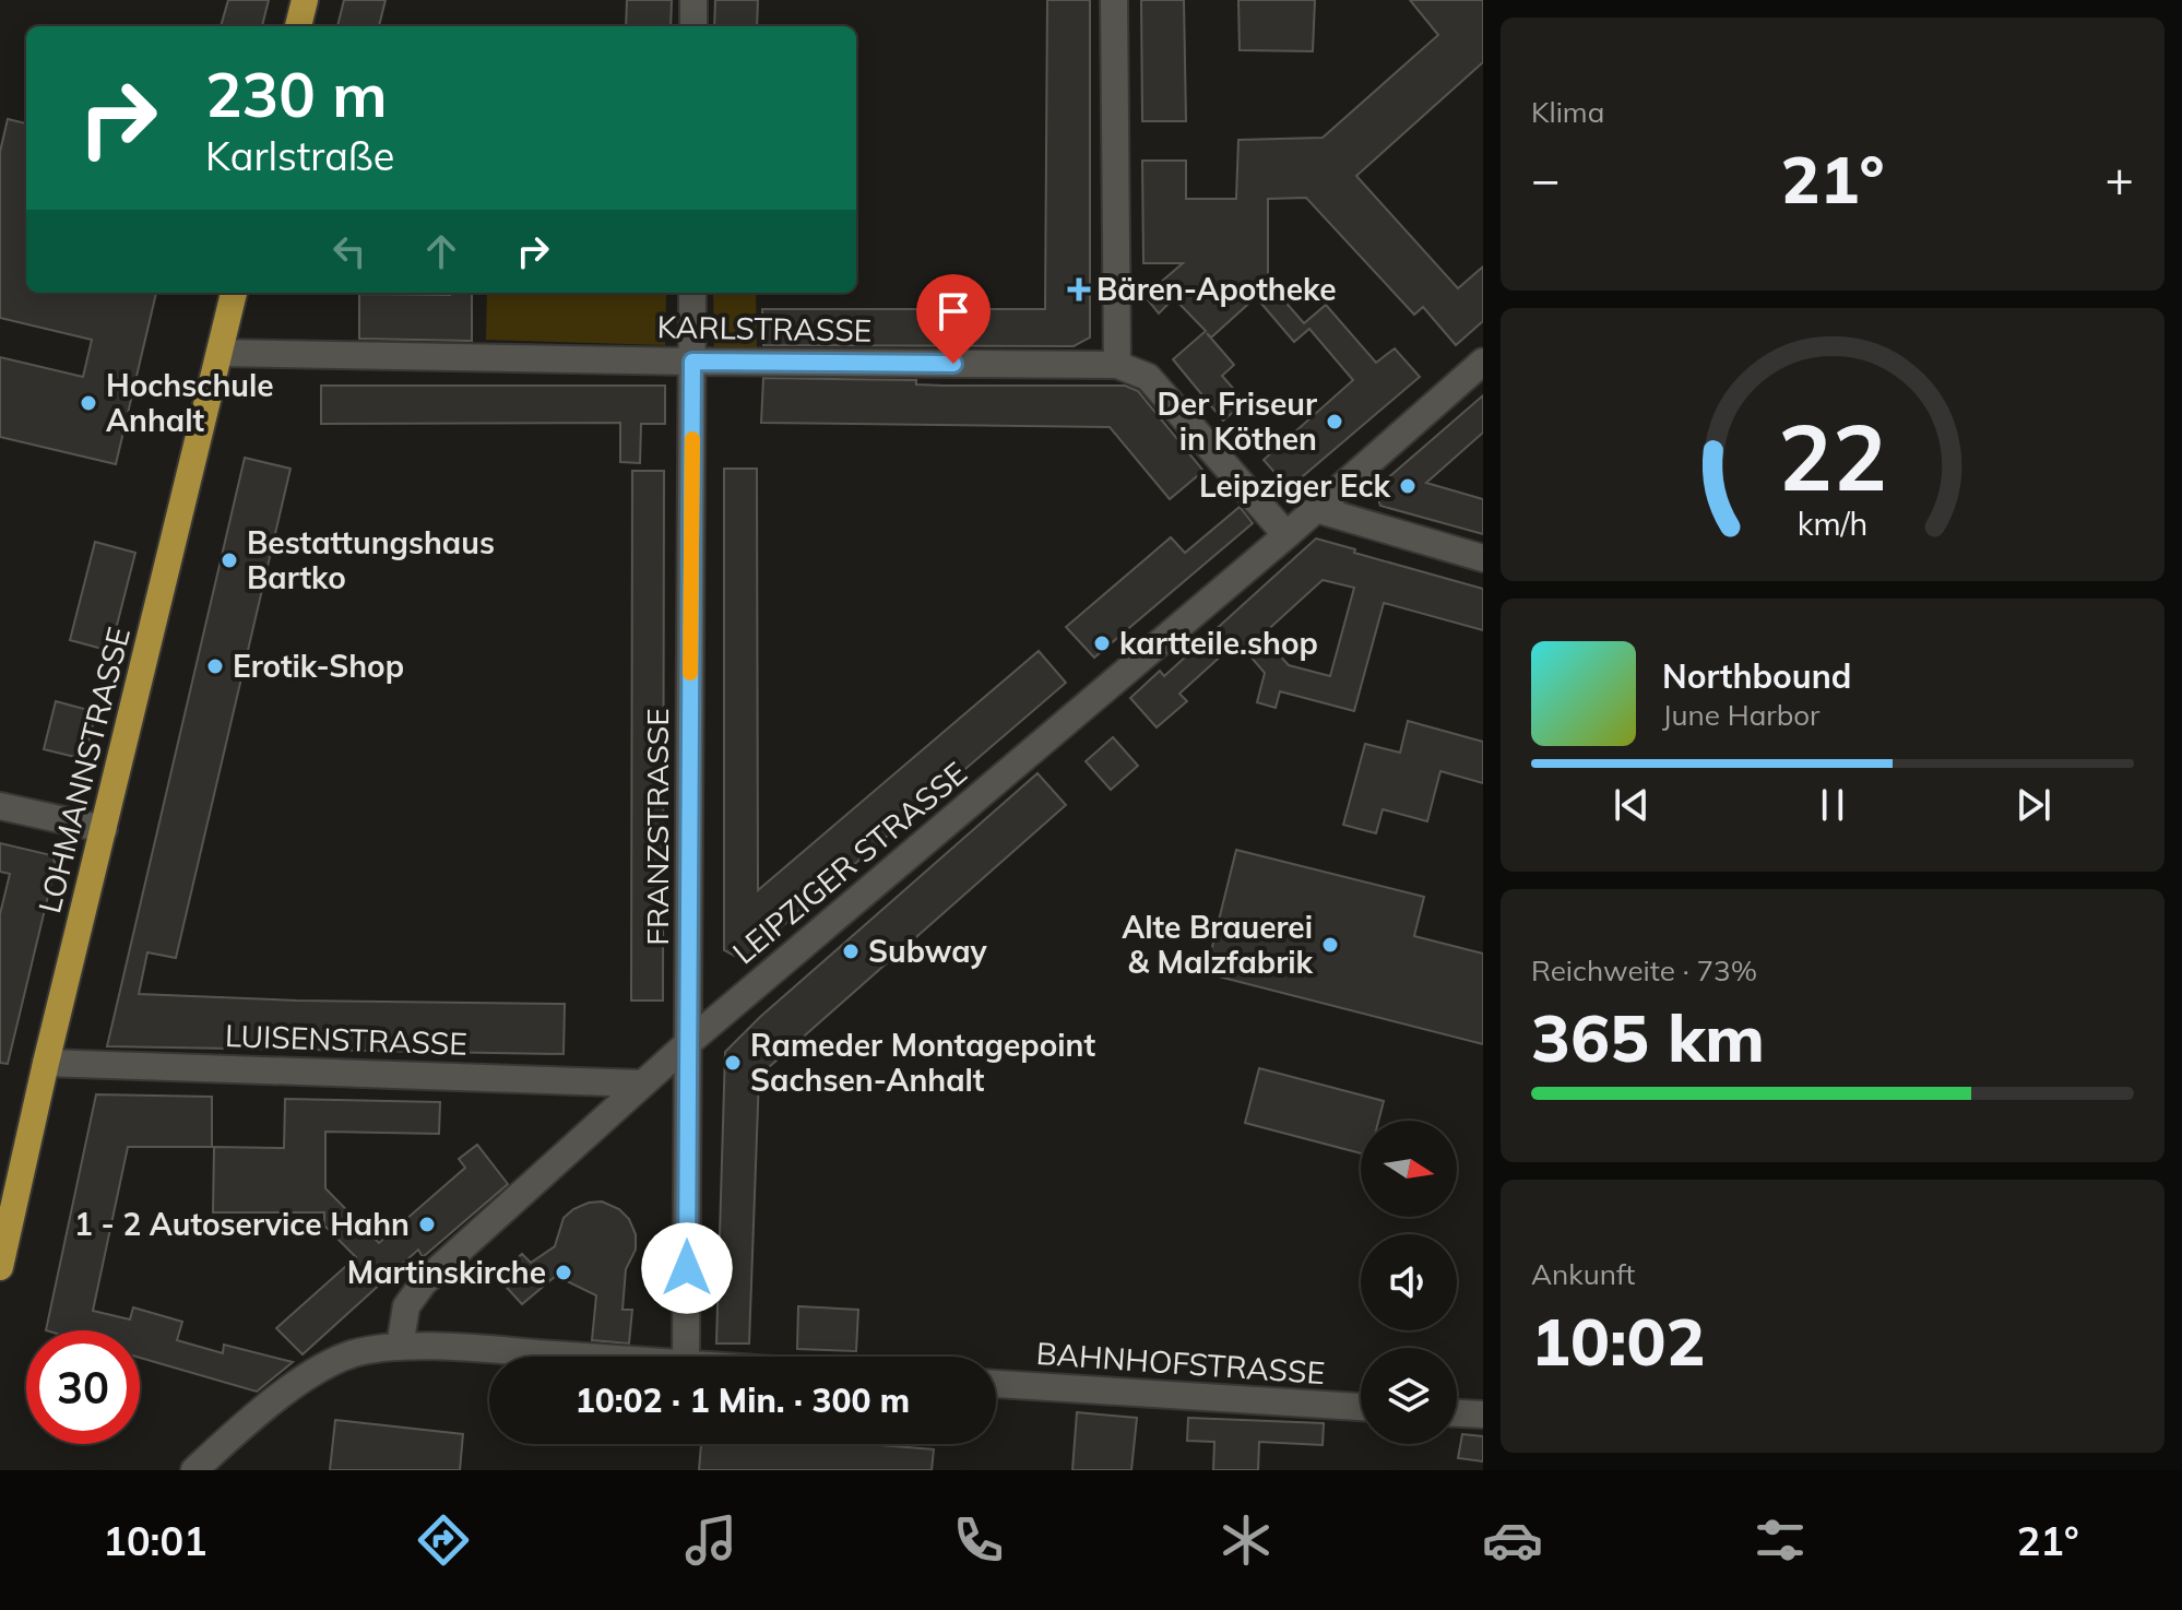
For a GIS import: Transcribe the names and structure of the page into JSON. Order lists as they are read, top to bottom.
{
  "streets": {
    "main road": ["LOHMANNSTRASSE"],
    "street": [
      "KARLSTRASSE",
      "FRANZSTRASSE",
      "LEIPZIGER STRASSE",
      "LUISENSTRASSE",
      "BAHNHOFSTRASSE"
    ]
  },
  "crossings": [
    ["KARLSTRASSE", "LOHMANNSTRASSE"],
    ["KARLSTRASSE", "FRANZSTRASSE"],
    ["KARLSTRASSE", "LEIPZIGER STRASSE"],
    ["LOHMANNSTRASSE", "LUISENSTRASSE"],
    ["FRANZSTRASSE", "LEIPZIGER STRASSE"],
    ["LEIPZIGER STRASSE", "LUISENSTRASSE"]
  ],
  "places": {
    "health": ["Bären-Apotheke"],
    "other": [
      "Hochschule Anhalt",
      "Der Friseur in Köthen",
      "Leipziger Eck",
      "Bestattungshaus Bartko",
      "kartteile.shop",
      "Erotik-Shop",
      "Alte Brauerei & Malzfabrik",
      "Subway",
      "Rameder Montagepoint Sachsen-Anhalt",
      "1 - 2 Autoservice Hahn",
      "Martinskirche"
    ]
  },
  "north": "right",
  "page": {
    "tile": [
      "Klima",
      ["Reichweite · 73%", "365 km"],
      ["Ankunft", "10:02"]
    ],
    "turn": ["230 m", "Karlstraße"],
    "heat": ["−", "21°", "+"],
    "song": ["Northbound", "June Harbor"],
    "limit": "30",
    "trip": "10:02 · 1 Min. · 300 m",
    "tabs": ["10:01", "21°"],
    "gauge": ["22", "km/h"]
  }
}
